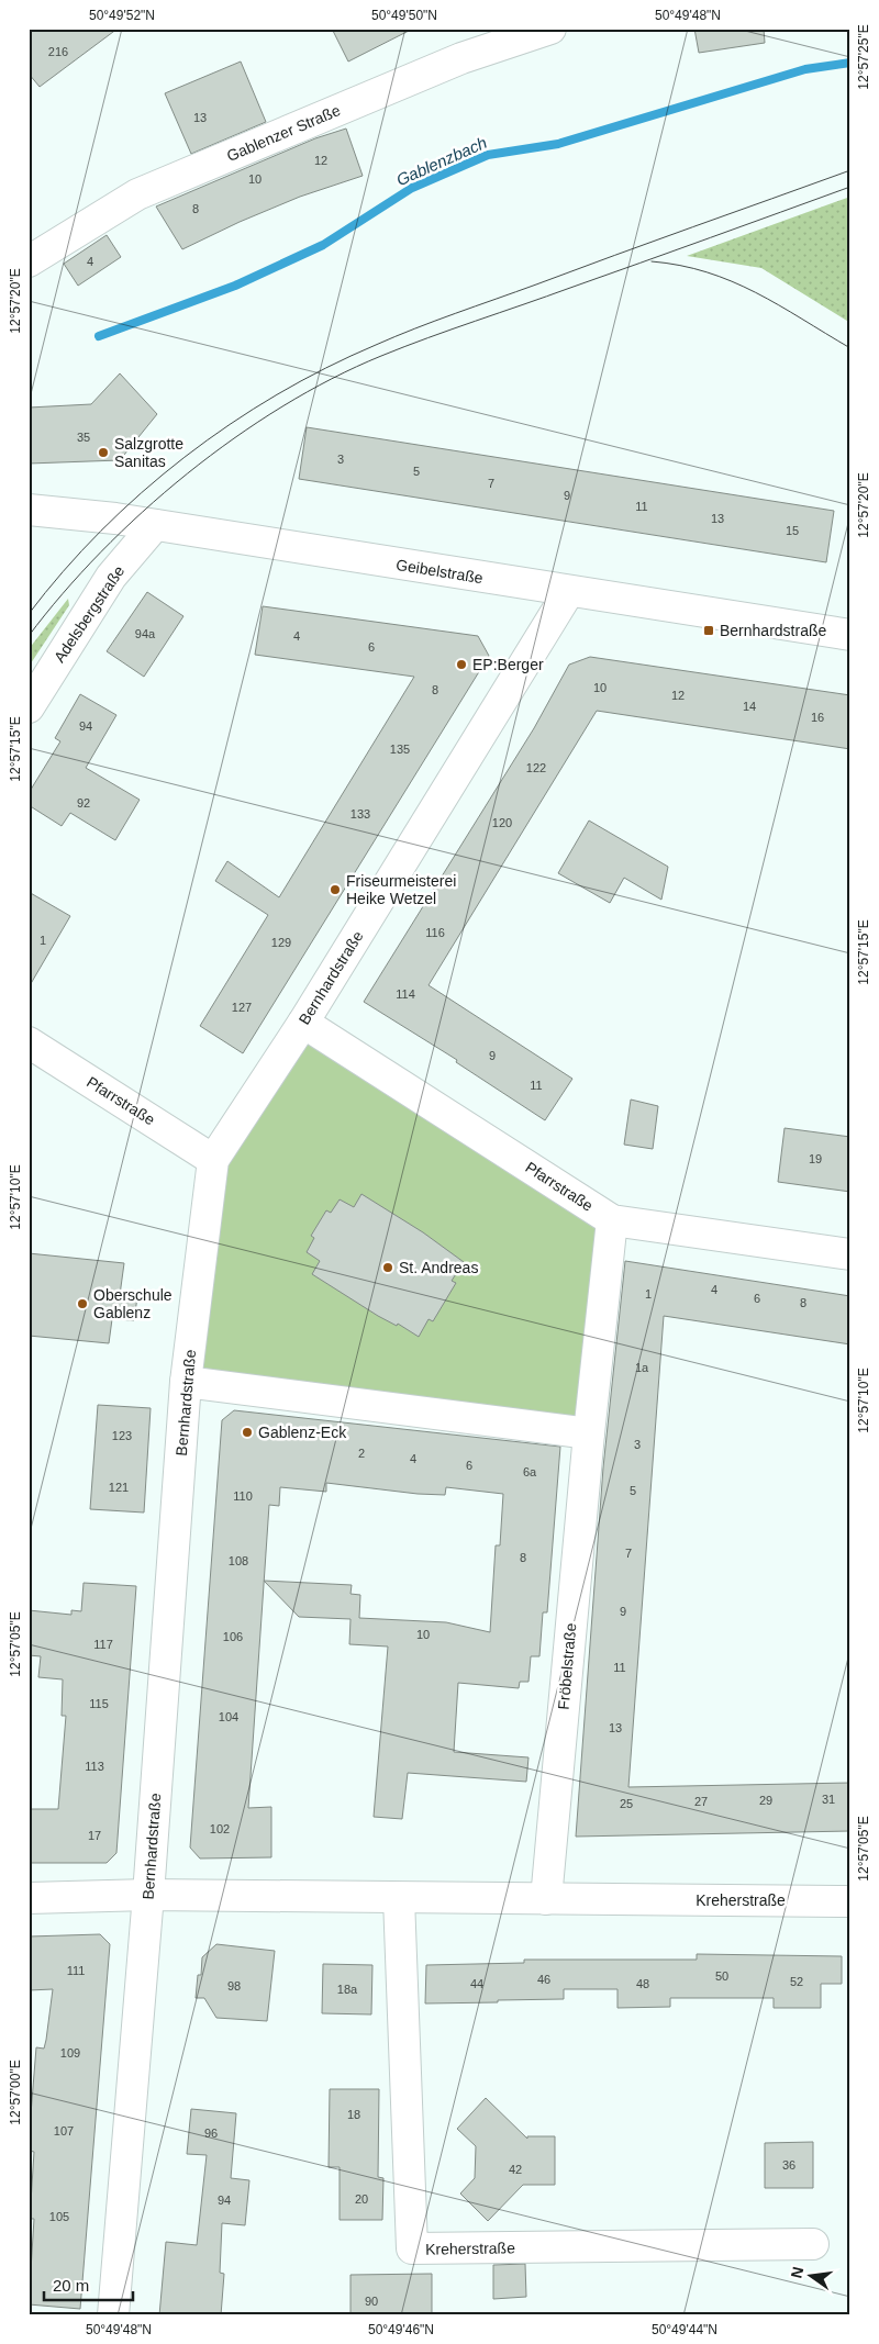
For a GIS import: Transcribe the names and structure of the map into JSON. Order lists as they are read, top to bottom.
{
  "streets": {
    "street": [
      "Gablenzer Straße",
      "Geibelstraße",
      "Adelsbergstraße",
      "Bernhardstraße",
      "Pfarrstraße",
      "Fröbelstraße",
      "Kreherstraße"
    ]
  },
  "crossings": [
    ["Geibelstraße", "Adelsbergstraße"],
    ["Geibelstraße", "Bernhardstraße"],
    ["Bernhardstraße", "Pfarrstraße"],
    ["Bernhardstraße", "Kreherstraße"],
    ["Pfarrstraße", "Fröbelstraße"],
    ["Fröbelstraße", "Kreherstraße"]
  ],
  "water": ["Gablenzbach"],
  "places": {
    "other": [
      "Salzgrotte Sanitas",
      "EP:Berger",
      "Friseurmeisterei Heike Wetzel",
      "St. Andreas",
      "Oberschule Gablenz",
      "Gablenz-Eck"
    ],
    "transit": ["Bernhardstraße"]
  },
  "house_numbers": [
    "216",
    "13",
    "12",
    "10",
    "8",
    "4",
    "35",
    "3",
    "5",
    "7",
    "9",
    "11",
    "13",
    "15",
    "94a",
    "4",
    "6",
    "10",
    "8",
    "12",
    "14",
    "16",
    "94",
    "135",
    "122",
    "92",
    "133",
    "120",
    "116",
    "1",
    "129",
    "114",
    "127",
    "9",
    "11",
    "19",
    "4",
    "1",
    "6",
    "8",
    "1a",
    "123",
    "3",
    "2",
    "4",
    "6",
    "6a",
    "121",
    "5",
    "110",
    "7",
    "8",
    "108",
    "9",
    "10",
    "106",
    "117",
    "11",
    "115",
    "104",
    "13",
    "113",
    "31",
    "29",
    "27",
    "25",
    "102",
    "17",
    "111",
    "50",
    "46",
    "52",
    "44",
    "48",
    "98",
    "18a",
    "109",
    "18",
    "107",
    "96",
    "36",
    "42",
    "20",
    "94",
    "105",
    "90"
  ],
  "scale_bar": "20 m",
  "north": "left",
  "coordinates": [
    "50°49'52\"N",
    "50°49'50\"N",
    "50°49'48\"N",
    "12°57'25\"E",
    "12°57'20\"E",
    "12°57'15\"E",
    "12°57'10\"E",
    "12°57'05\"E",
    "12°57'00\"E",
    "50°49'46\"N",
    "50°49'44\"N"
  ]
}
